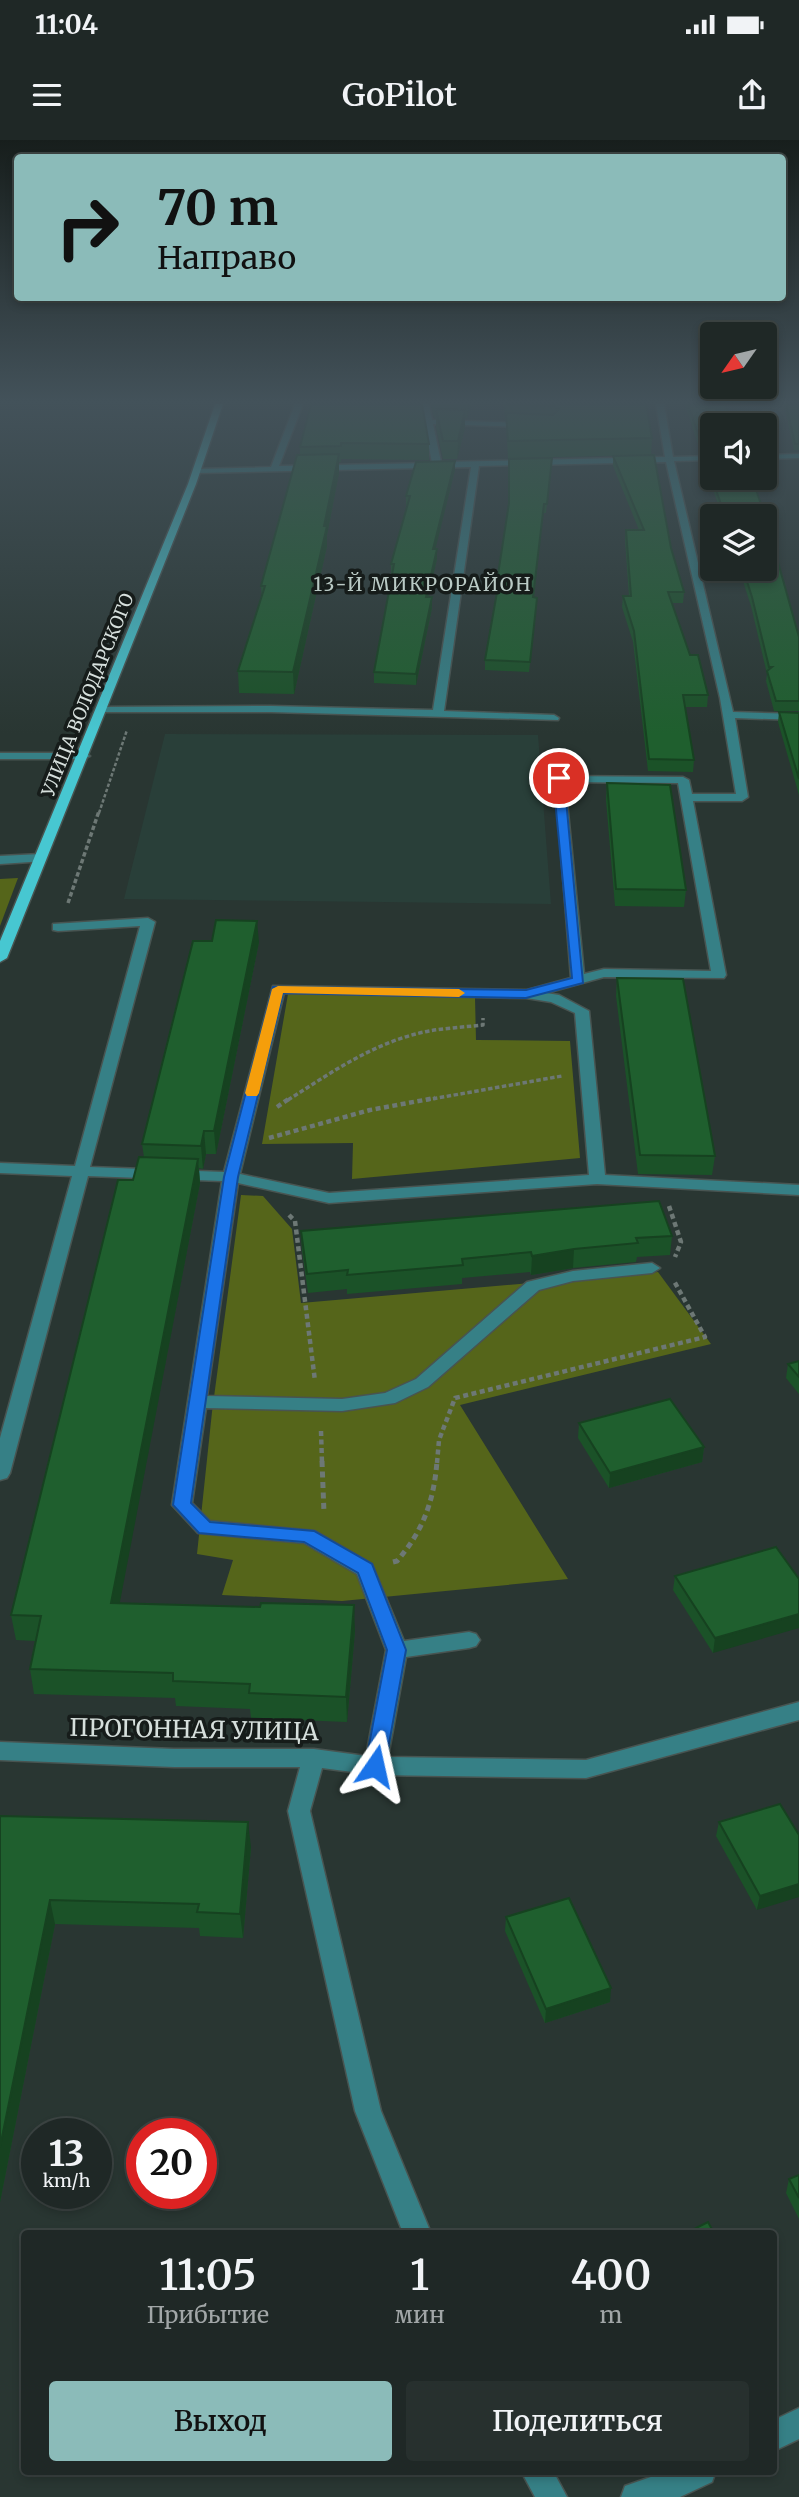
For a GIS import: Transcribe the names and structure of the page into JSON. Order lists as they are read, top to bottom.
{
  "streets": {
    "main road": ["УЛИЦА ВОЛОДАРСКОГО"],
    "street": ["ПРОГОННАЯ УЛИЦА"]
  },
  "districts": ["13-Й МИКРОРАЙОН"],
  "north": "bottom left",
  "page": {
    "status": "11:04",
    "header": "GoPilot",
    "turn": ["70 m", "Направо"],
    "speed": "13 km/h",
    "limit": "20",
    "eta": [
      "11:05",
      "Прибытие",
      "1",
      "мин",
      "400",
      "m"
    ],
    "buttons": ["Выход", "Поделиться"]
  }
}
